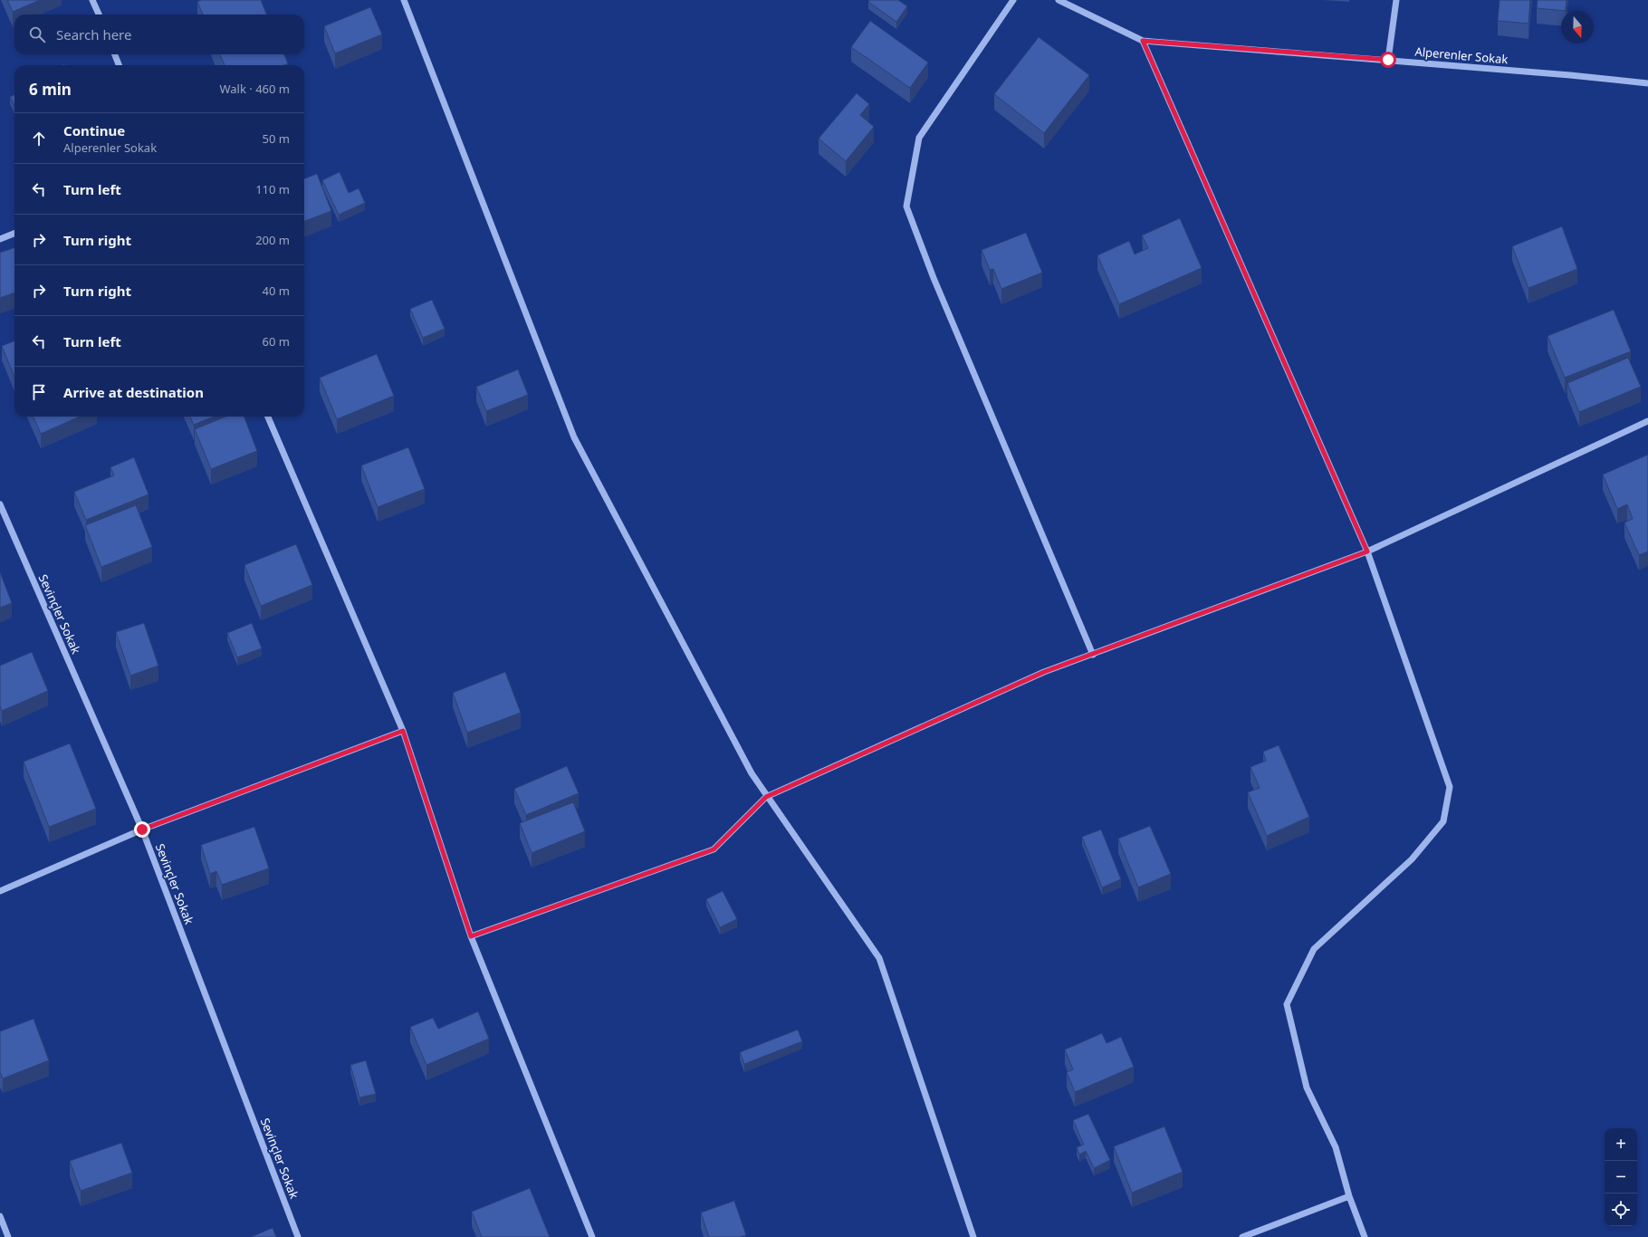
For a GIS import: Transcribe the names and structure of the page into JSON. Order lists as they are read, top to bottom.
{
  "streets": {
    "street": ["Alperenler Sokak", "Sevinçler Sokak"]
  },
  "north": "bottom",
  "page": {
    "search": "Search here",
    "heading": ["6 min", "Walk · 460 m"],
    "list": [
      ["Continue", "Alperenler Sokak", "50 m"],
      ["Turn left", "110 m"],
      ["Turn right", "200 m"],
      ["Turn right", "40 m"],
      ["Turn left", "60 m"],
      "Arrive at destination"
    ],
    "map_buttons": ["+", "−"]
  }
}
